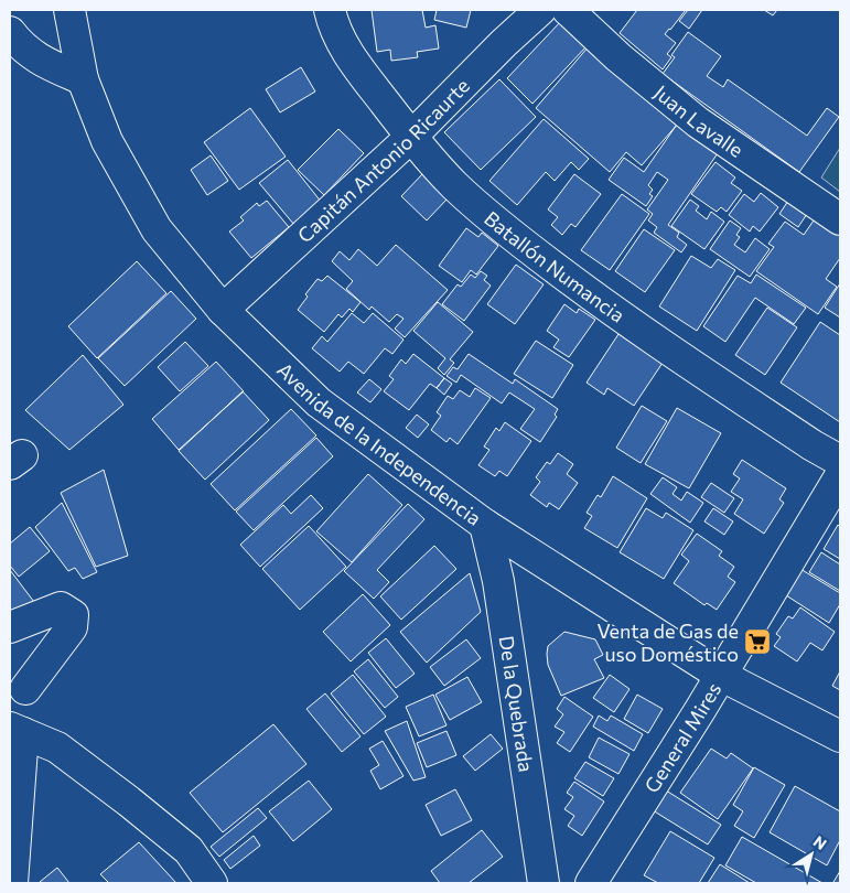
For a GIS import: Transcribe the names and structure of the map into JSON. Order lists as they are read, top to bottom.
{
  "streets": {
    "street": [
      "Juan Lavalle",
      "Capitán Antonio Ricaurte",
      "Batallón Numancia",
      "Avenida de la Independencia",
      "De la Quebrada",
      "General Mires"
    ]
  },
  "crossings": [
    ["Capitán Antonio Ricaurte", "Batallón Numancia"],
    ["Capitán Antonio Ricaurte", "Avenida de la Independencia"],
    ["Avenida de la Independencia", "De la Quebrada"],
    ["Avenida de la Independencia", "General Mires"]
  ],
  "places": {
    "supermarket": ["Venta de Gas de uso Doméstico"]
  },
  "north": "top right"
}
